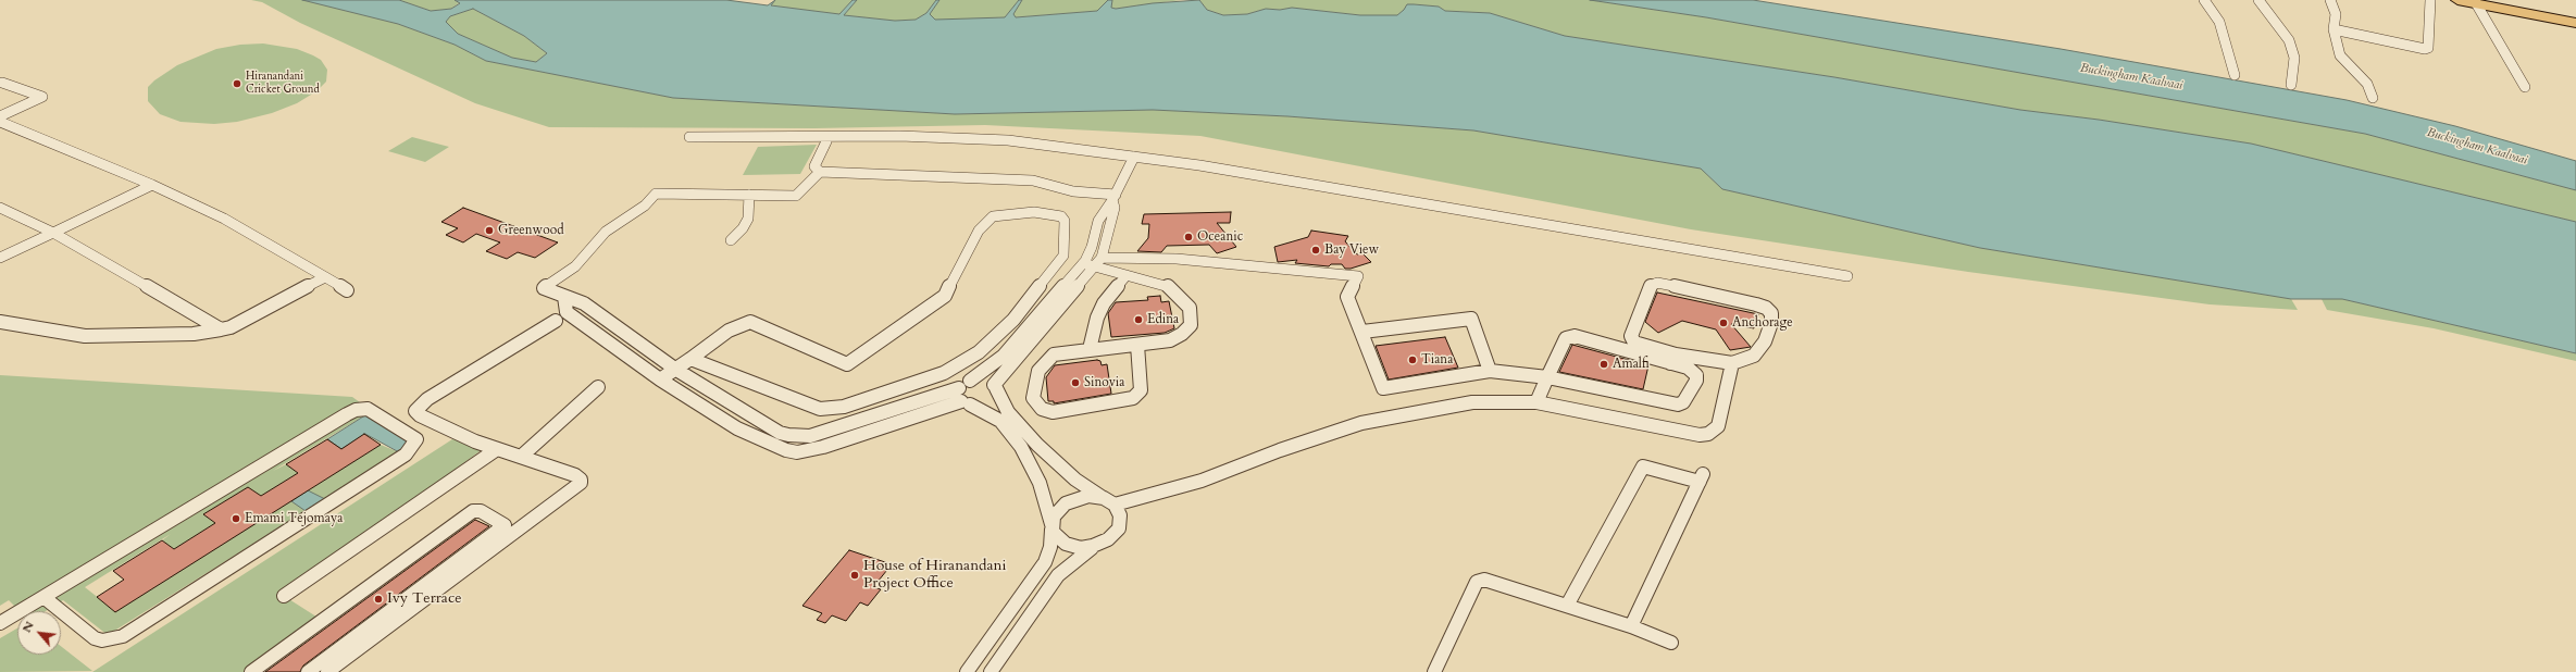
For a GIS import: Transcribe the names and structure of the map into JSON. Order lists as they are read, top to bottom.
{
  "water": ["Buckingham Kaalvaai"],
  "places": [
    "Hiranandani Cricket Ground",
    "Greenwood",
    "Oceanic",
    "Bay View",
    "Edina",
    "Anchorage",
    "Tiana",
    "Amalfi",
    "Sinovia",
    "Emami Tejomaya",
    "House of Hiranandani Project Office",
    "Ivy Terrace"
  ],
  "north": "top left"
}
